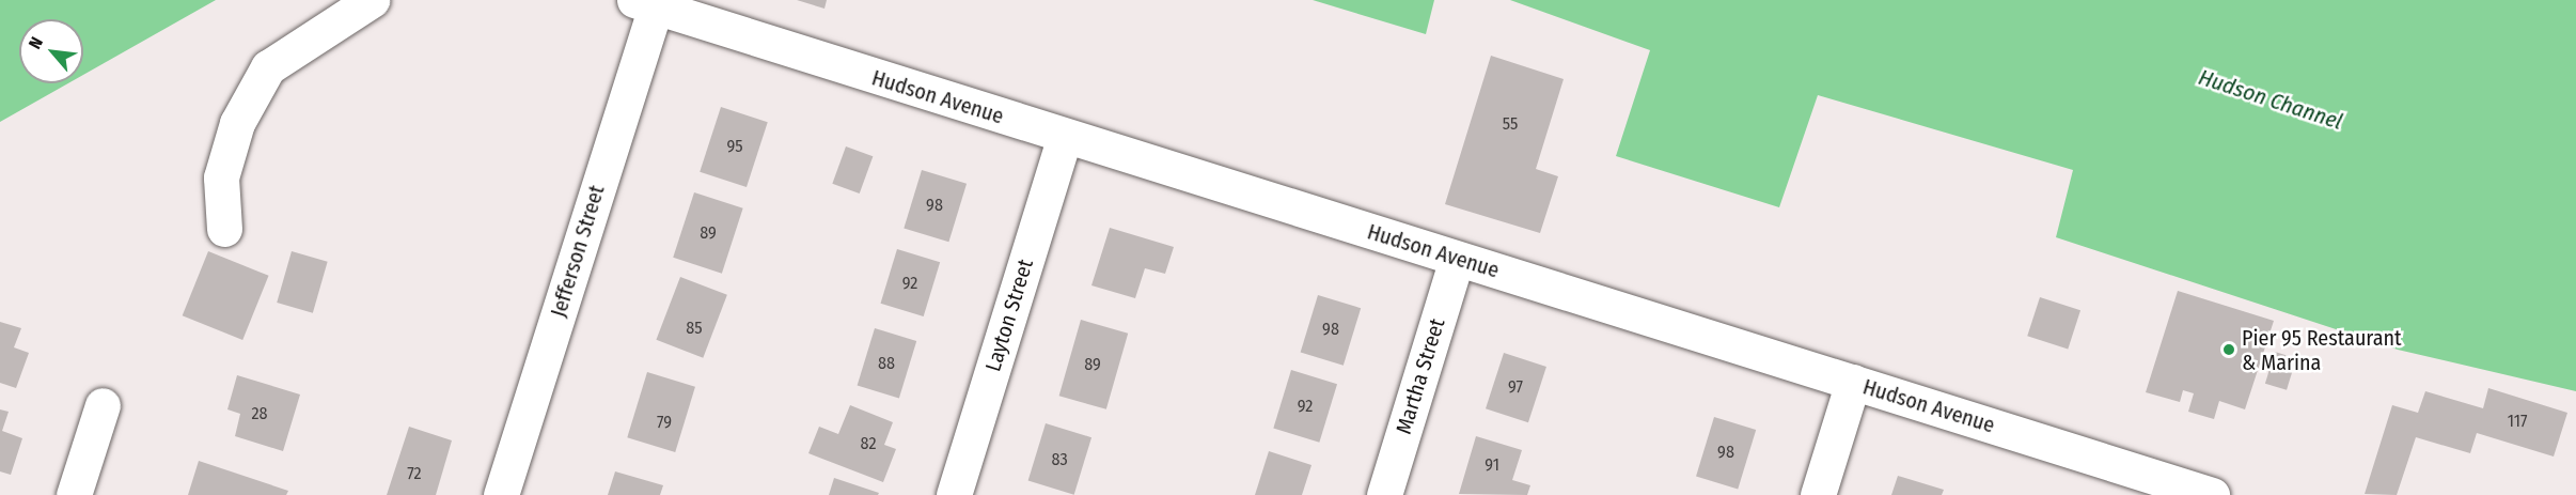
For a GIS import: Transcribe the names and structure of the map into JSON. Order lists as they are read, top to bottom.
{
  "streets": {
    "street": [
      "Hudson Avenue",
      "Jefferson Street",
      "Layton Street",
      "Martha Street"
    ]
  },
  "crossings": [
    ["Hudson Avenue", "Jefferson Street"],
    ["Hudson Avenue", "Layton Street"],
    ["Hudson Avenue", "Martha Street"]
  ],
  "water": ["Hudson Channel"],
  "places": ["Pier 95 Restaurant & Marina"],
  "house_numbers": [
    "55",
    "95",
    "98",
    "89",
    "92",
    "85",
    "98",
    "88",
    "89",
    "97",
    "92",
    "28",
    "117",
    "79",
    "82",
    "98",
    "83",
    "91",
    "72"
  ],
  "north": "top left"
}
